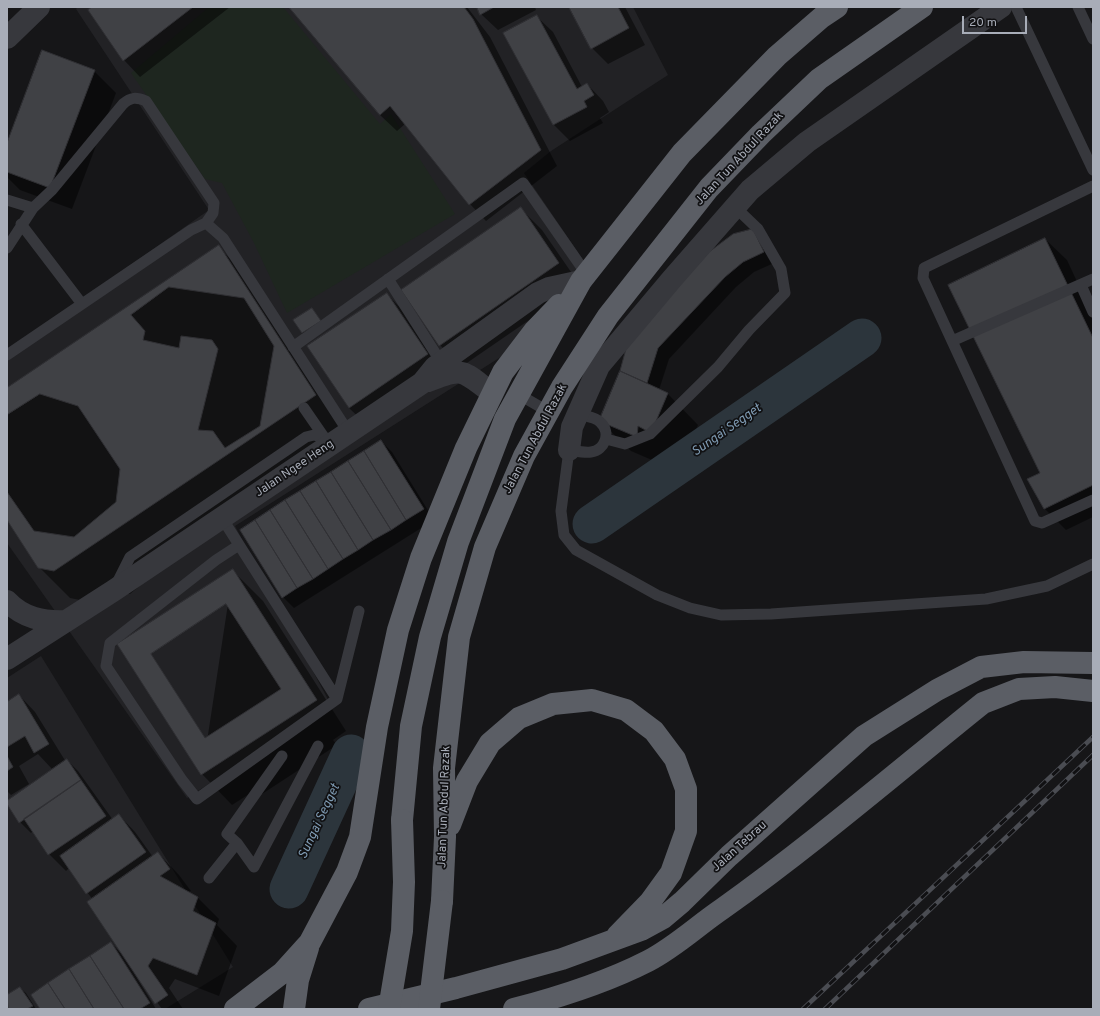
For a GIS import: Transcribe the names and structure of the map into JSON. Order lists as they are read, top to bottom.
{
  "streets": {
    "highway": ["Jalan Tun Abdul Razak", "Jalan Tebrau"],
    "street": ["Jalan Ngee Heng"]
  },
  "water": ["Sungai Segget"],
  "scale_bar": "20 m"
}
